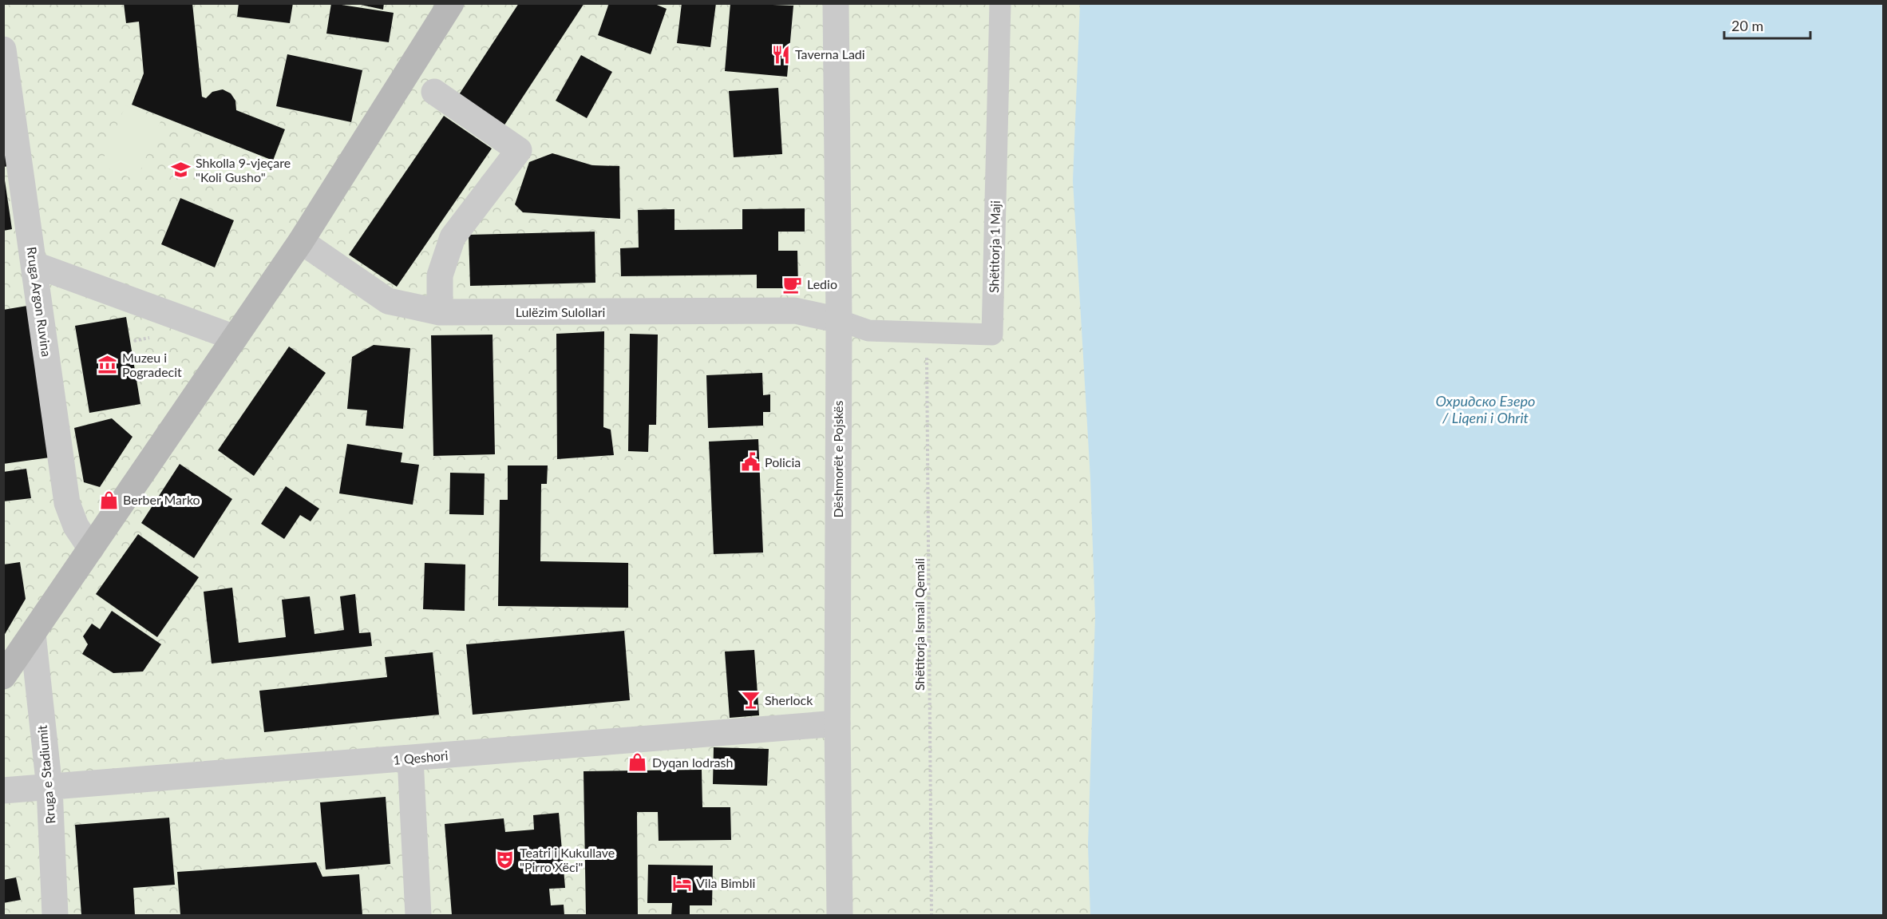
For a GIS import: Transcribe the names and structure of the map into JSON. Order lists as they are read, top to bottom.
{
  "streets": {
    "street": [
      "Shëtitorja 1 Maji",
      "Rruga Argon Ruvina",
      "Lulëzim Sulollari",
      "Dëshmorët e Pojskës",
      "1 Qeshori",
      "Rruga e Stadiumit"
    ],
    "path": ["Shëtitorja Ismail Qemali"]
  },
  "crossings": [
    ["Shëtitorja 1 Maji", "Lulëzim Sulollari"],
    ["Shëtitorja 1 Maji", "Dëshmorët e Pojskës"],
    ["Shëtitorja 1 Maji", "Shëtitorja Ismail Qemali"],
    ["Lulëzim Sulollari", "Dëshmorët e Pojskës"],
    ["Dëshmorët e Pojskës", "1 Qeshori"],
    ["1 Qeshori", "Rruga e Stadiumit"]
  ],
  "water": ["Охридско Езеро / Liqeni i Ohrit"],
  "places": {
    "restaurant": ["Taverna Ladi"],
    "school or university": ["Shkolla 9-vjeçare \"Koli Gusho\""],
    "cafe": ["Ledio"],
    "museum": ["Muzeu i Pogradecit"],
    "public building": ["Policia"],
    "shop": ["Berber Marko", "Dyqan lodrash"],
    "bar": ["Sherlock"],
    "theatre": ["Teatri i Kukullave \"Pirro Xëci\""],
    "hotel": ["Vila Bimbli"]
  },
  "scale_bar": "20 m"
}
